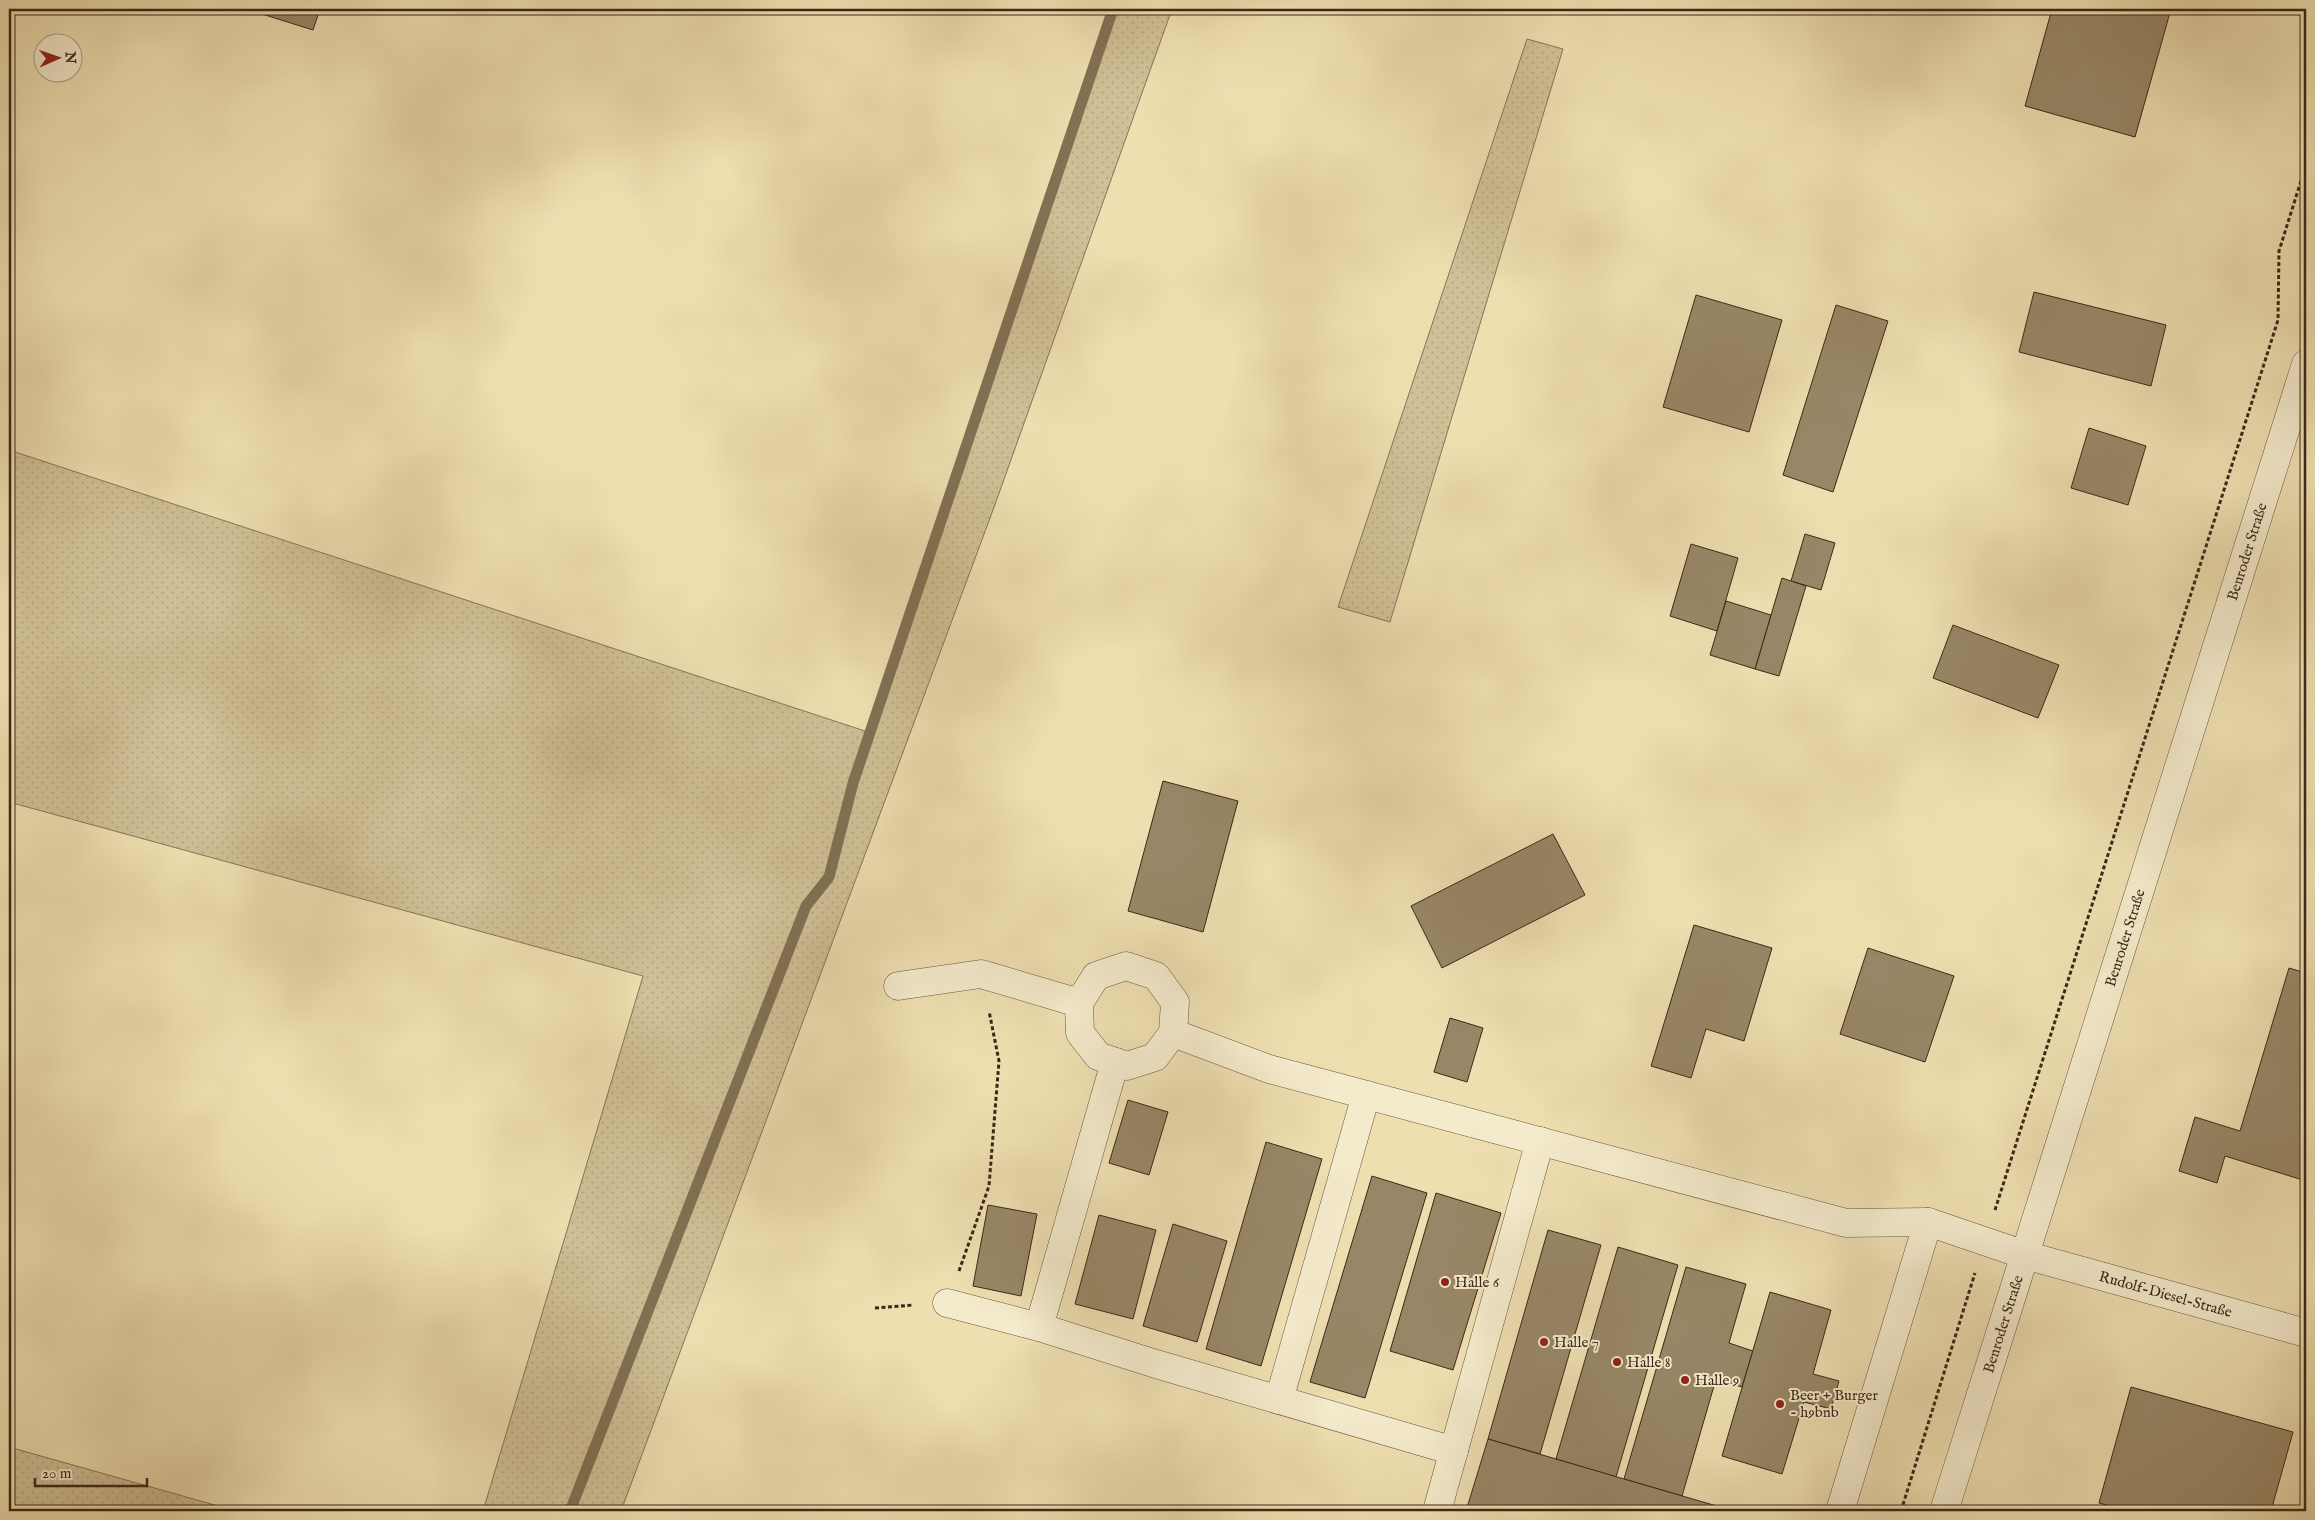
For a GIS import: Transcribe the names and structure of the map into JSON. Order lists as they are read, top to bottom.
{
  "streets": {
    "street": ["Benroder Straße", "Rudolf-Diesel-Straße"]
  },
  "crossings": [
    ["Benroder Straße", "Rudolf-Diesel-Straße"]
  ],
  "places": [
    "Halle 6",
    "Halle 7",
    "Halle 8",
    "Halle 9",
    "Beer + Burger - h9bnb"
  ],
  "scale_bar": "20 m",
  "north": "right"
}
